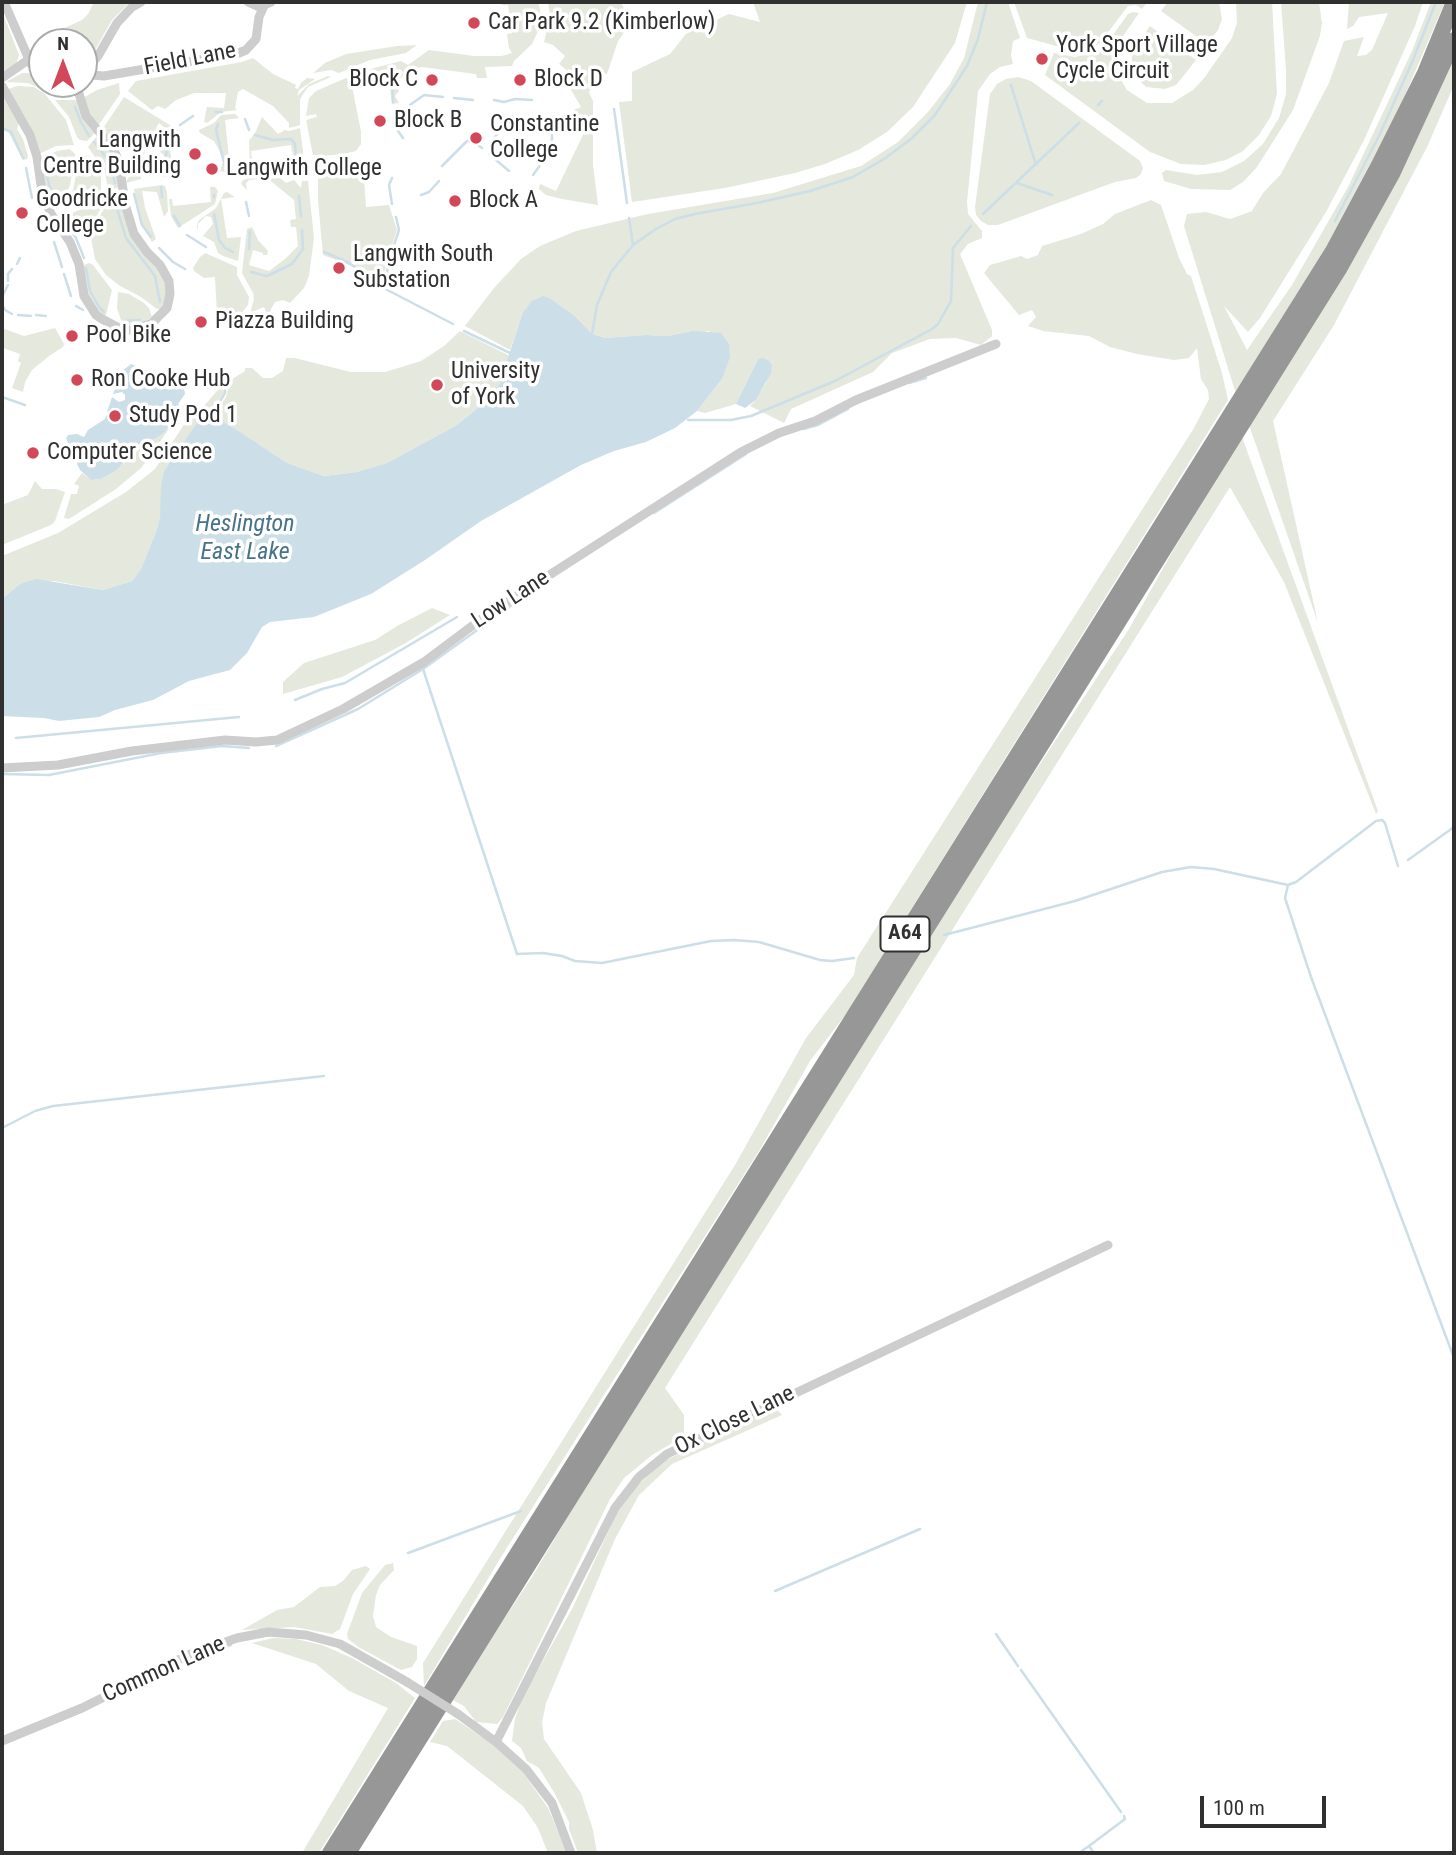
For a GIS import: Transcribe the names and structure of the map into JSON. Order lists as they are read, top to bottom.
{
  "streets": {
    "highway": ["A64"],
    "street": [
      "Field Lane",
      "Low Lane",
      "Ox Close Lane",
      "Common Lane"
    ]
  },
  "crossings": [
    ["Ox Close Lane", "Common Lane"]
  ],
  "water": ["Heslington East Lake"],
  "places": [
    "Car Park 9.2 (Kimberlow)",
    "York Sport Village Cycle Circuit",
    "Block C",
    "Block D",
    "Block B",
    "Constantine College",
    "Langwith Centre Building",
    "Langwith College",
    "Block A",
    "Goodricke College",
    "Langwith South Substation",
    "Piazza Building",
    "Pool Bike",
    "Ron Cooke Hub",
    "University of York",
    "Study Pod 1",
    "Computer Science"
  ],
  "scale_bar": "100 m",
  "north": "top"
}
